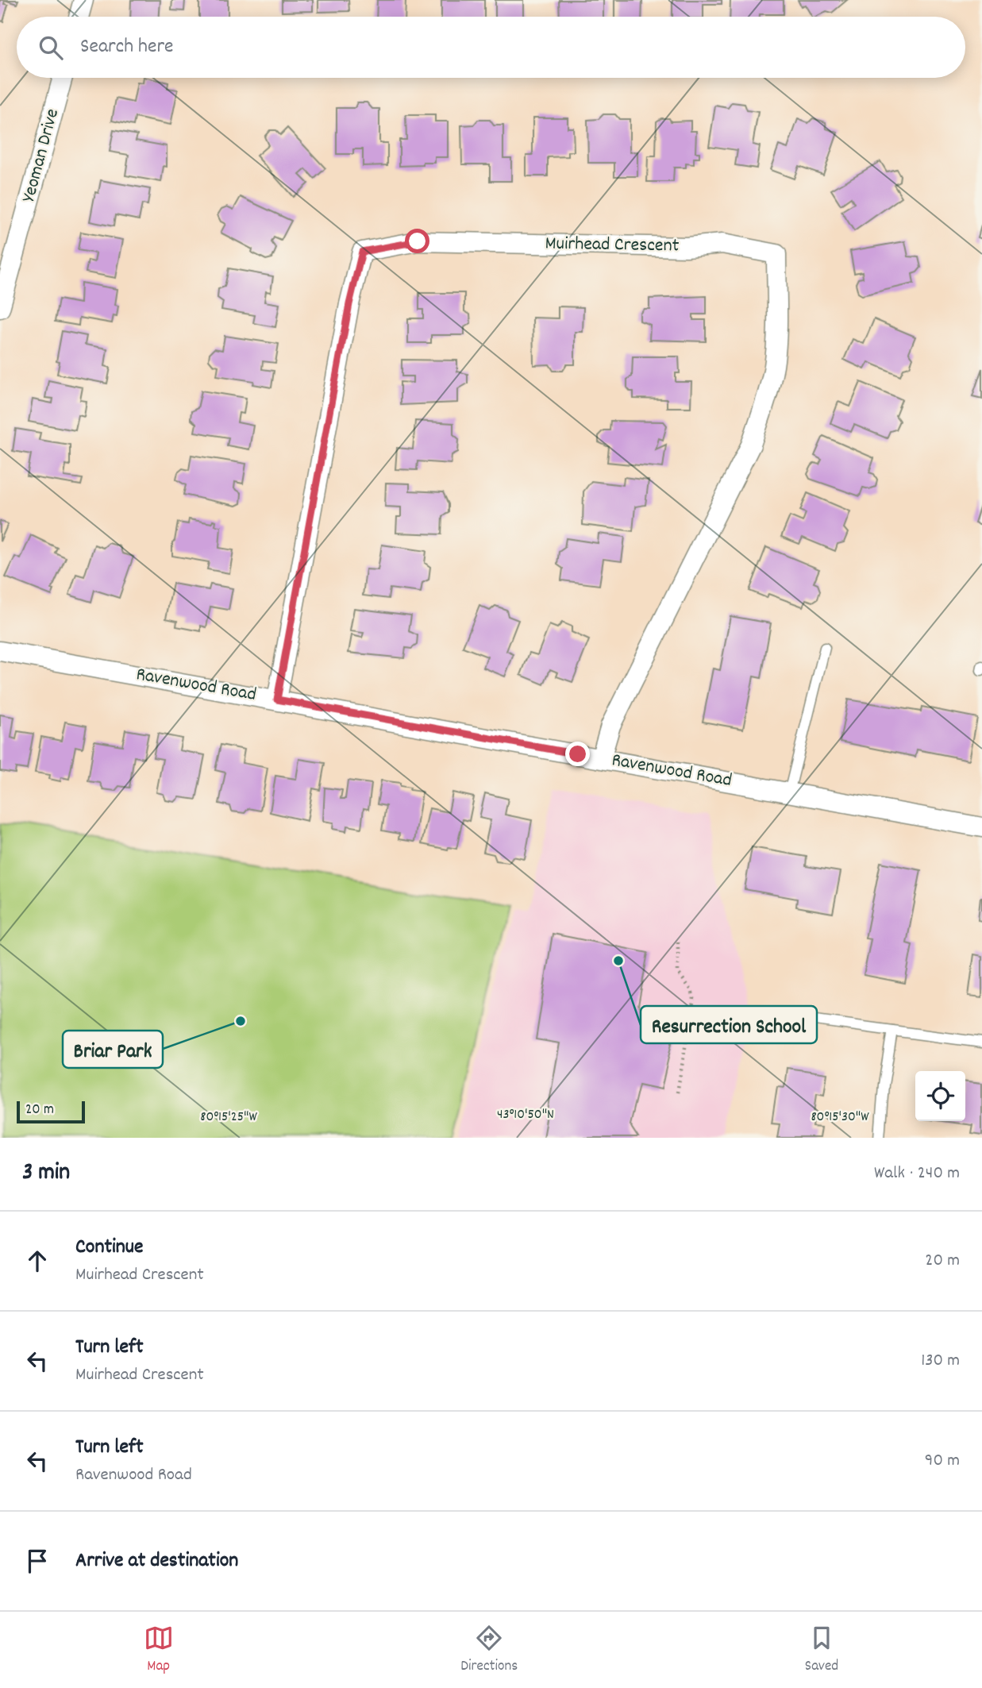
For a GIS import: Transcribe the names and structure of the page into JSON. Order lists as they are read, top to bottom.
{
  "streets": {
    "street": ["Yeoman Drive", "Muirhead Crescent", "Ravenwood Road"]
  },
  "crossings": [
    ["Muirhead Crescent", "Ravenwood Road"]
  ],
  "places": ["Resurrection School", "Briar Park"],
  "scale_bar": "20 m",
  "page": {
    "search": "Search here",
    "scale": "20 m",
    "heading": ["3 min", "Walk · 240 m"],
    "list": [
      ["Continue", "Muirhead Crescent", "20 m"],
      ["Turn left", "Muirhead Crescent", "130 m"],
      ["Turn left", "Ravenwood Road", "90 m"],
      "Arrive at destination"
    ],
    "nav": ["Map", "Directions", "Saved"]
  },
  "coordinates": ["43°10'50\"N", "80°15'25\"W", "80°15'30\"W"]
}
